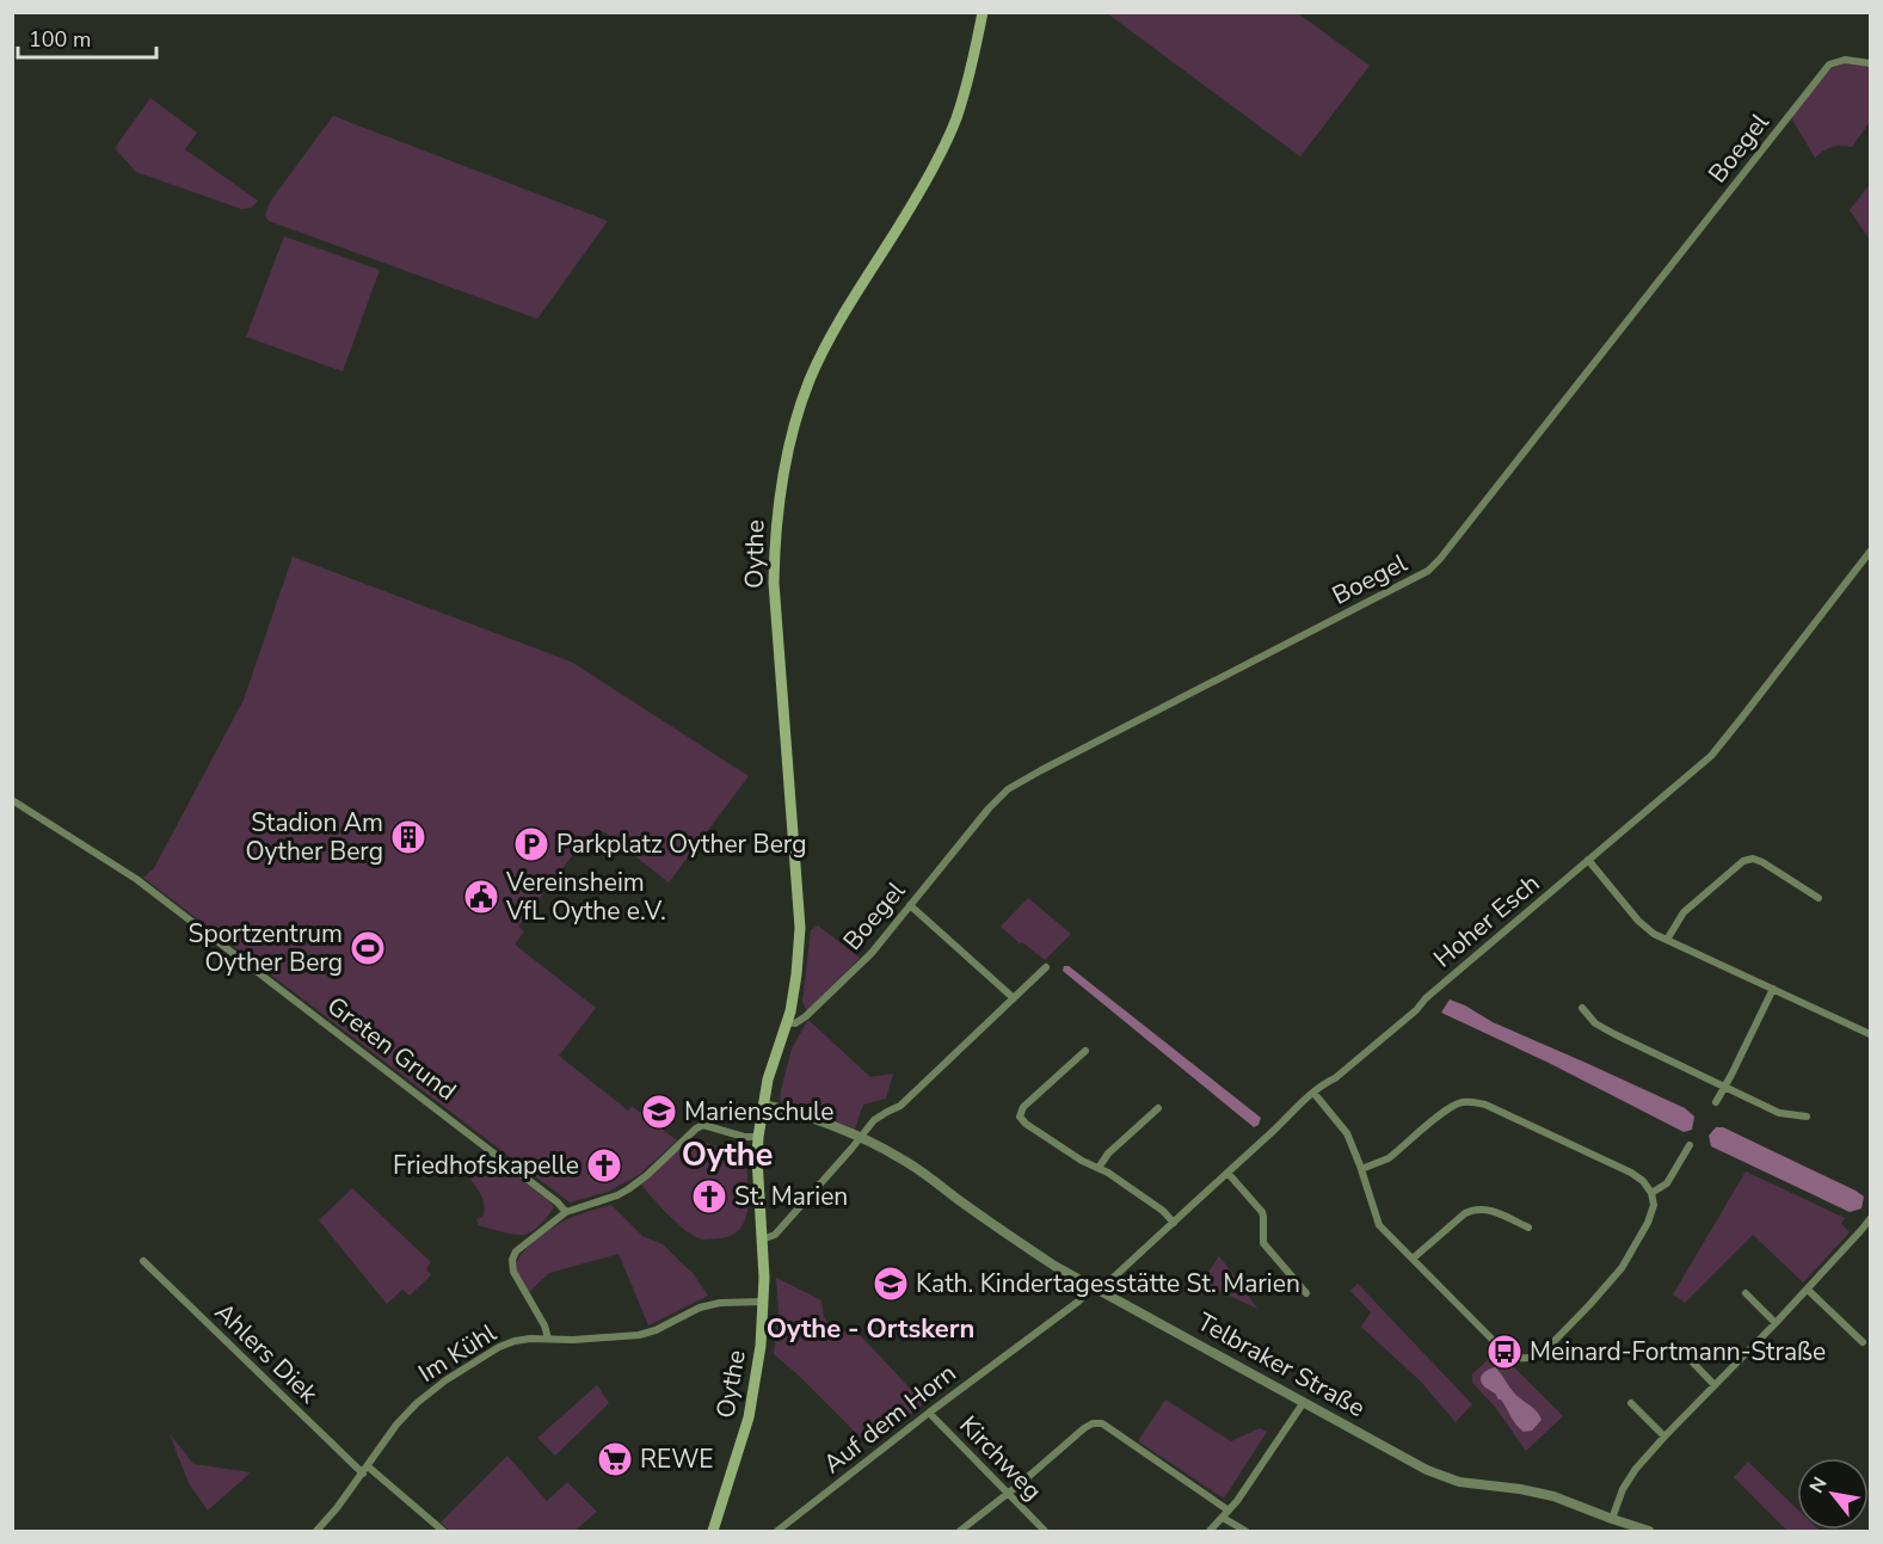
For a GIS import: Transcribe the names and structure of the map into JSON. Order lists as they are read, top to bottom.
{
  "streets": {
    "main road": ["Oythe"],
    "street": [
      "Boegel",
      "Hoher Esch",
      "Greten Grund",
      "Ahlers Diek",
      "Im Kühl",
      "Telbraker Straße",
      "Auf dem Horn",
      "Kirchweg"
    ]
  },
  "crossings": [
    ["Boegel", "Oythe"],
    ["Oythe", "Im Kühl"],
    ["Oythe", "Telbraker Straße"],
    ["Hoher Esch", "Telbraker Straße"],
    ["Hoher Esch", "Auf dem Horn"],
    ["Ahlers Diek", "Im Kühl"],
    ["Telbraker Straße", "Auf dem Horn"],
    ["Auf dem Horn", "Kirchweg"]
  ],
  "districts": ["Oythe", "Oythe - Ortskern"],
  "places": {
    "building": ["Stadion Am Oyther Berg"],
    "parking": ["Parkplatz Oyther Berg"],
    "public building": ["Vereinsheim VfL Oythe e.V."],
    "sports": ["Sportzentrum Oyther Berg"],
    "school or university": ["Marienschule", "Kath. Kindertagesstätte St. Marien"],
    "church": ["Friedhofskapelle", "St. Marien"],
    "bus stop": ["Meinard-Fortmann-Straße"],
    "supermarket": ["REWE"]
  },
  "scale_bar": "100 m",
  "north": "top left"
}
